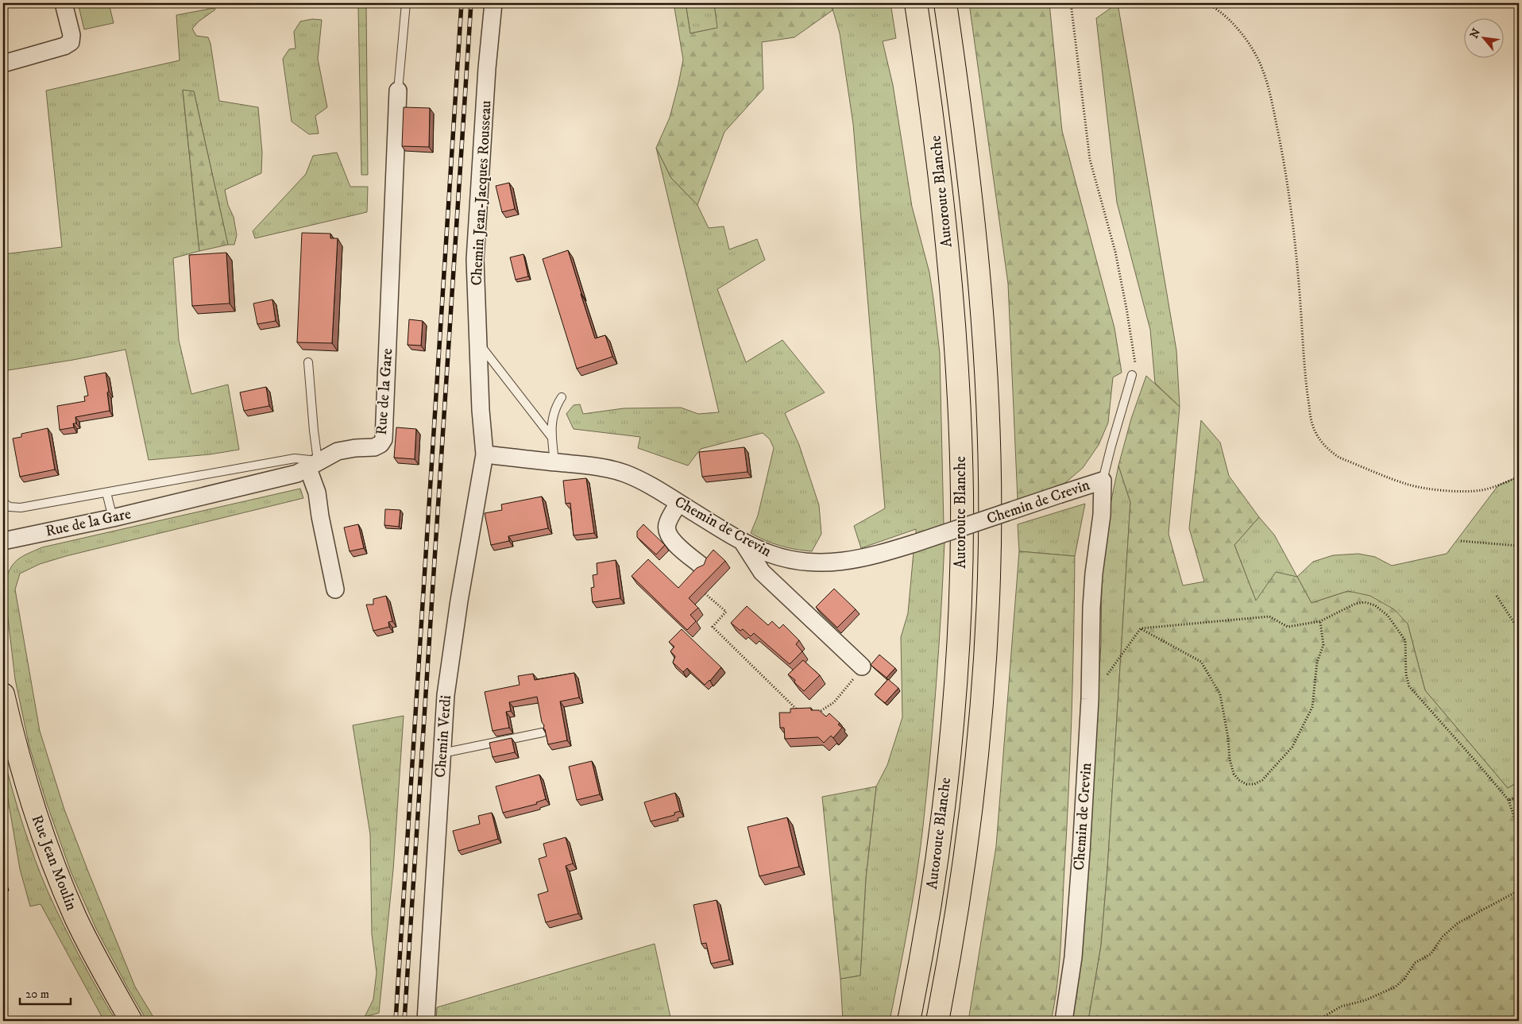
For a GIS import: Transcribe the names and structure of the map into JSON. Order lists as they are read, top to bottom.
{
  "streets": {
    "main road": ["Autoroute Blanche", "Rue Jean Moulin"],
    "street": [
      "Chemin Jean-Jacques Rousseau",
      "Rue de la Gare",
      "Chemin de Crevin",
      "Chemin Verdi"
    ]
  },
  "crossings": [
    ["Chemin Jean-Jacques Rousseau", "Chemin de Crevin"],
    ["Chemin Jean-Jacques Rousseau", "Chemin Verdi"],
    ["Chemin de Crevin", "Chemin Verdi"]
  ],
  "scale_bar": "20 m",
  "north": "top left"
}
